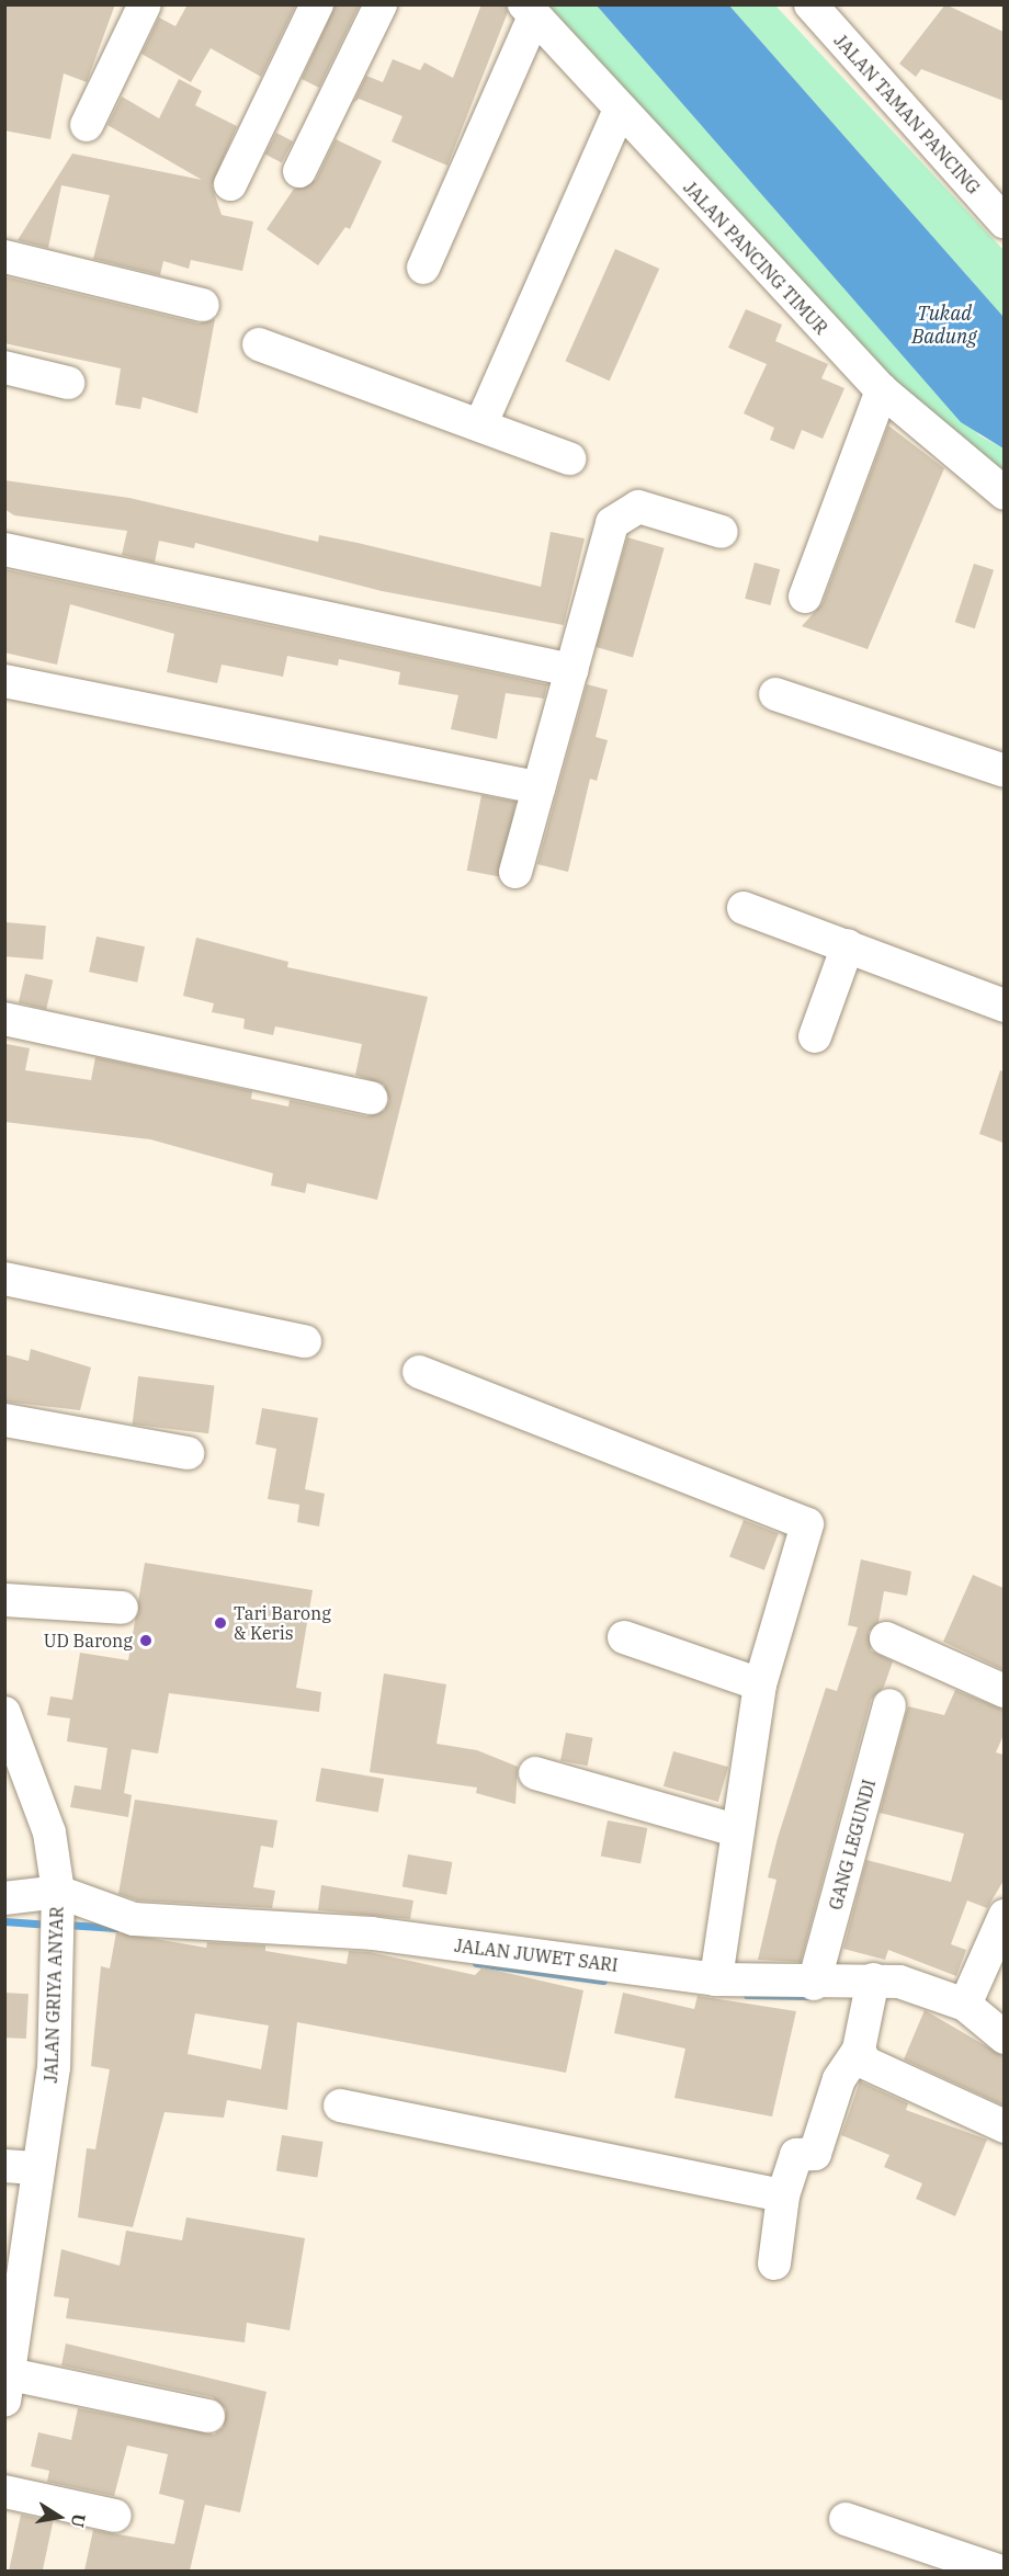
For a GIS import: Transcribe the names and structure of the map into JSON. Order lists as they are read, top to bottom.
{
  "streets": {
    "street": [
      "JALAN TAMAN PANCING",
      "JALAN PANCING TIMUR",
      "GANG LEGUNDI",
      "JALAN JUWET SARI",
      "JALAN GRIYA ANYAR"
    ]
  },
  "crossings": [
    ["GANG LEGUNDI", "JALAN JUWET SARI"],
    ["JALAN JUWET SARI", "JALAN GRIYA ANYAR"]
  ],
  "water": ["Tukad Badung"],
  "places": ["Tari Barong & Keris", "UD Barong"],
  "north": "right"
}
